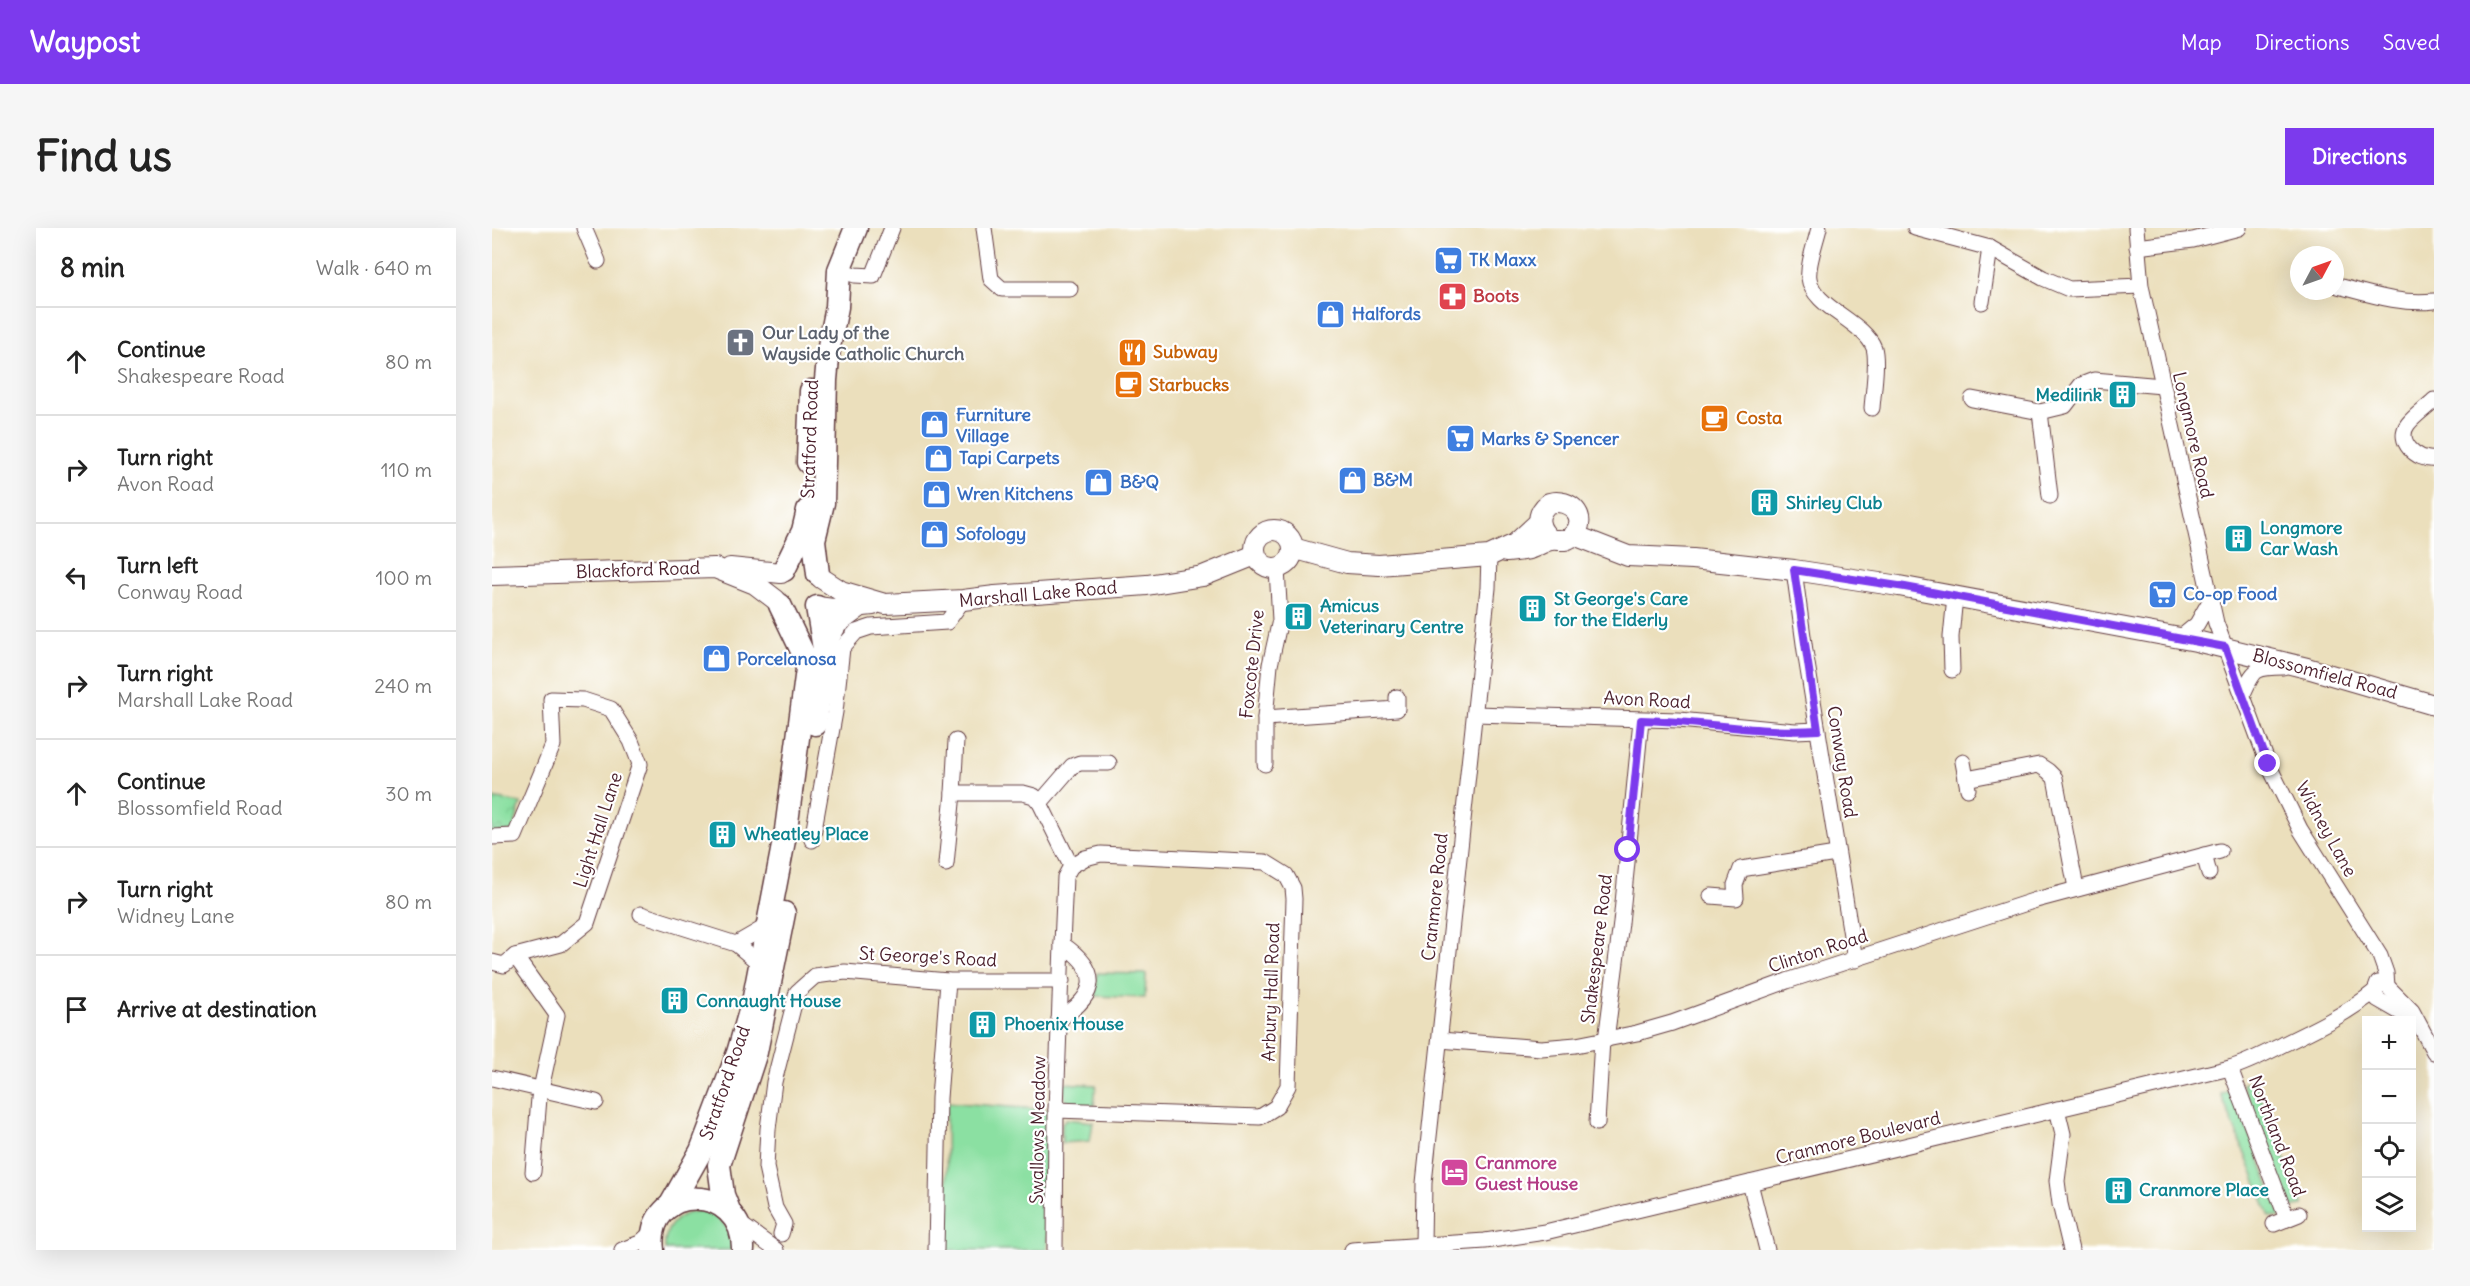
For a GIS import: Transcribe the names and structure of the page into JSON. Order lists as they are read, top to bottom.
{
  "streets": {
    "highway": ["Stratford Road"],
    "main road": ["Blackford Road", "Marshall Lake Road", "Blossomfield Road"],
    "street": [
      "Longmore Road",
      "Foxcote Drive",
      "Avon Road",
      "Conway Road",
      "Widney Lane",
      "Light Hall Lane",
      "Cranmore Road",
      "Shakespeare Road",
      "Clinton Road",
      "St George's Road",
      "Arbury Hall Road",
      "Swallows Meadow",
      "Northland Road",
      "Cranmore Boulevard"
    ]
  },
  "crossings": [
    ["Longmore Road", "Blossomfield Road"],
    ["Longmore Road", "Widney Lane"],
    ["Stratford Road", "Blackford Road"],
    ["Stratford Road", "Marshall Lake Road"],
    ["Stratford Road", "St George's Road"],
    ["Blackford Road", "Marshall Lake Road"],
    ["Marshall Lake Road", "Foxcote Drive"],
    ["Blossomfield Road", "Widney Lane"],
    ["Avon Road", "Conway Road"],
    ["Avon Road", "Cranmore Road"],
    ["Avon Road", "Shakespeare Road"],
    ["Conway Road", "Clinton Road"],
    ["Widney Lane", "Cranmore Boulevard"],
    ["Cranmore Road", "Clinton Road"],
    ["Cranmore Road", "Cranmore Boulevard"],
    ["Shakespeare Road", "Clinton Road"],
    ["St George's Road", "Swallows Meadow"],
    ["Arbury Hall Road", "Swallows Meadow"],
    ["Northland Road", "Cranmore Boulevard"]
  ],
  "places": {
    "supermarket": ["TK Maxx", "Marks & Spencer", "Co-op Food"],
    "pharmacy": ["Boots"],
    "shop": [
      "Halfords",
      "Furniture Village",
      "Tapi Carpets",
      "B&M",
      "B&Q",
      "Wren Kitchens",
      "Sofology",
      "Porcelanosa"
    ],
    "church": ["Our Lady of the Wayside Catholic Church"],
    "restaurant": ["Subway"],
    "cafe": ["Starbucks", "Costa"],
    "building": [
      "Medilink",
      "Shirley Club",
      "Longmore Car Wash",
      "St George's Care for the Elderly",
      "Amicus Veterinary Centre",
      "Wheatley Place",
      "Connaught House",
      "Phoenix House",
      "Cranmore Place"
    ],
    "hotel": ["Cranmore Guest House"]
  },
  "north": "top right",
  "page": {
    "header": "Waypost",
    "nav": ["Map", "Directions", "Saved"],
    "buttons": "Directions",
    "title": "Find us",
    "heading": ["8 min", "Walk · 640 m"],
    "list": [
      ["Continue", "Shakespeare Road", "80 m"],
      ["Turn right", "Avon Road", "110 m"],
      ["Turn left", "Conway Road", "100 m"],
      ["Turn right", "Marshall Lake Road", "240 m"],
      ["Continue", "Blossomfield Road", "30 m"],
      ["Turn right", "Widney Lane", "80 m"],
      "Arrive at destination"
    ],
    "map_buttons": ["+", "−"]
  }
}
